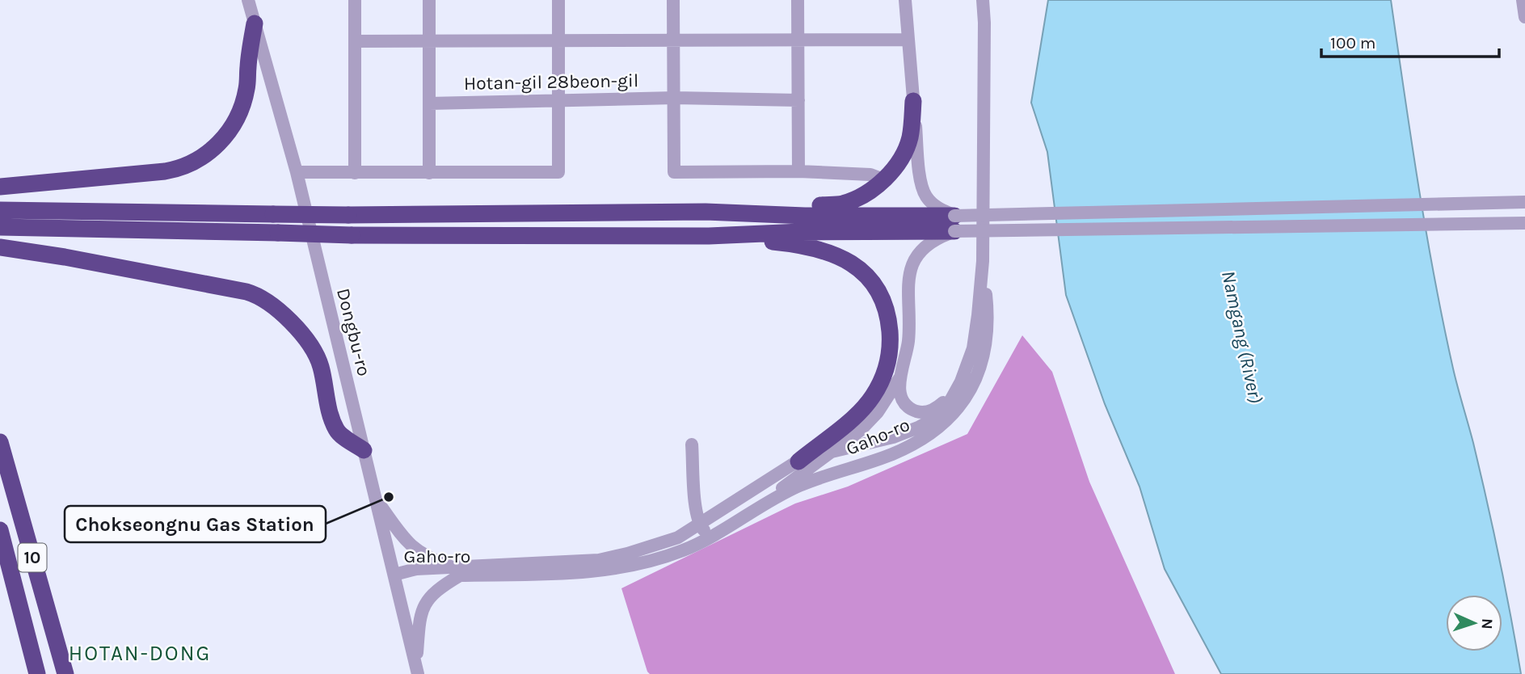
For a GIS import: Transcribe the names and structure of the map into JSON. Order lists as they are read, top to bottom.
{
  "streets": {
    "highway": ["10"],
    "street": ["Hotan-gil 28beon-gil", "Dongbu-ro", "Gaho-ro"]
  },
  "crossings": [
    ["Dongbu-ro", "Gaho-ro"]
  ],
  "districts": ["HOTAN-DONG"],
  "water": ["Namgang (River)"],
  "places": ["Chokseongnu Gas Station"],
  "scale_bar": "100 m",
  "north": "right"
}
